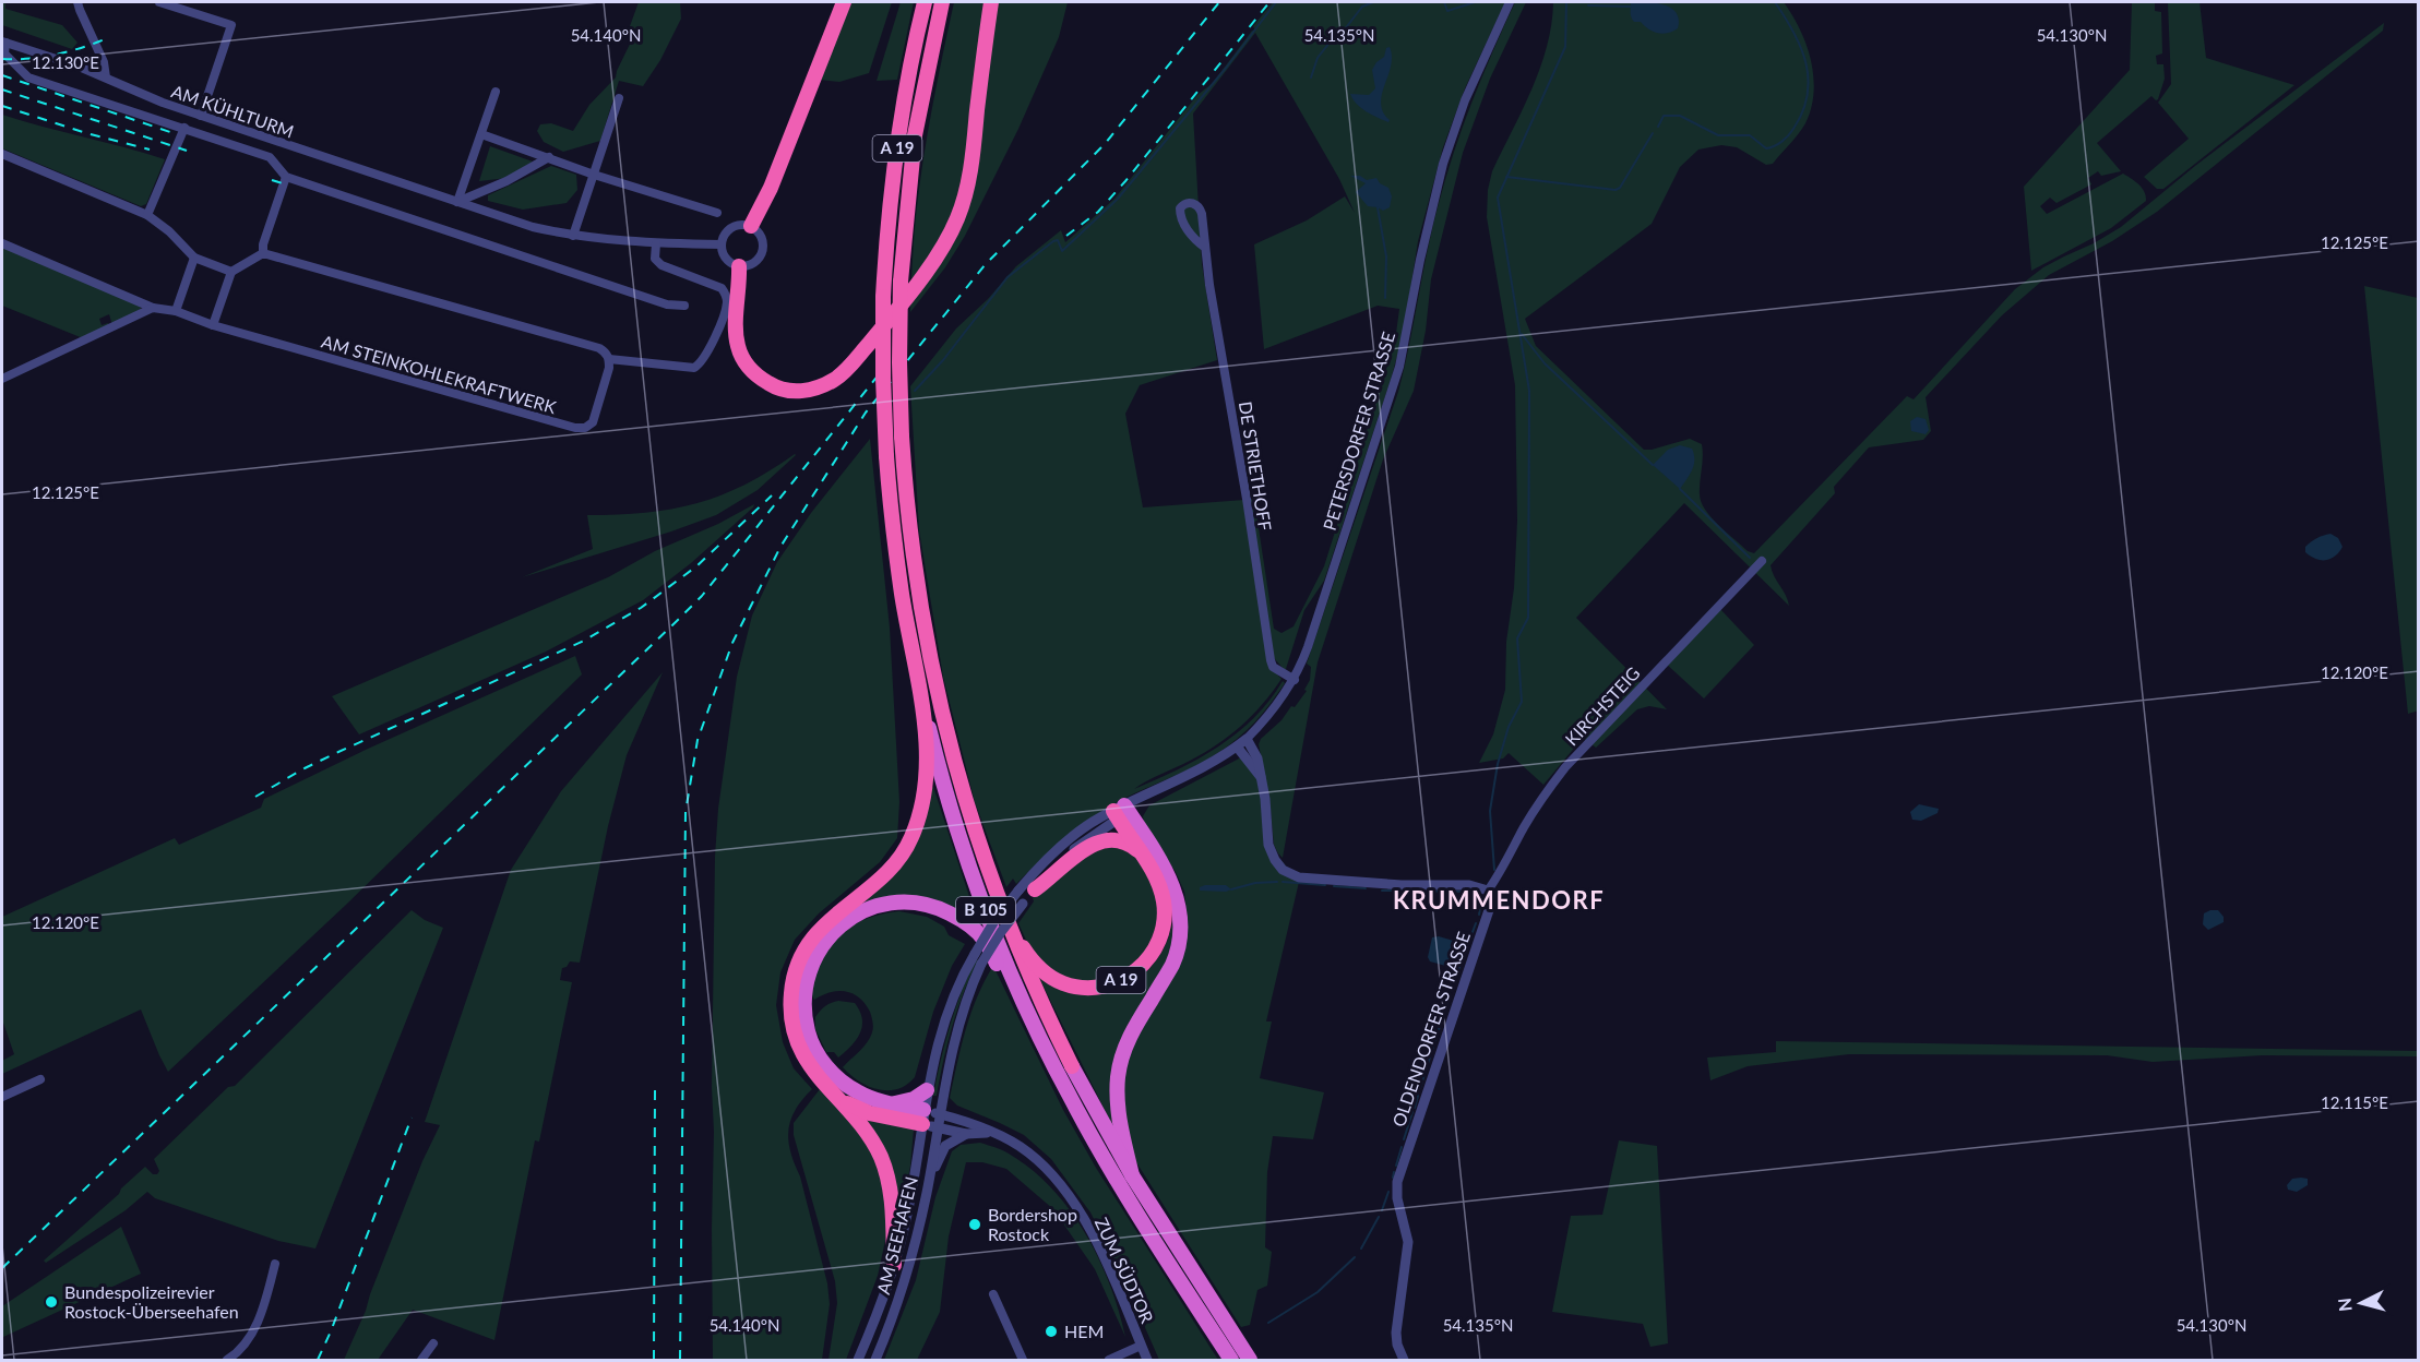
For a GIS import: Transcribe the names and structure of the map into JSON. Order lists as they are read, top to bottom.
{
  "streets": {
    "highway": ["A 19", "B 105"],
    "street": [
      "AM KÜHLTURM",
      "AM STEINKOHLEKRAFTWERK",
      "PETERSDORFER STRASSE",
      "DE STRIETHOFF",
      "KIRCHSTEIG",
      "OLDENDORFER STRASSE",
      "AM SEEHAFEN",
      "ZUM SÜDTOR"
    ]
  },
  "crossings": [
    ["A 19", "PETERSDORFER STRASSE"],
    ["A 19", "B 105"],
    ["PETERSDORFER STRASSE", "DE STRIETHOFF"],
    ["PETERSDORFER STRASSE", "AM SEEHAFEN"],
    ["PETERSDORFER STRASSE", "ZUM SÜDTOR"],
    ["KIRCHSTEIG", "OLDENDORFER STRASSE"],
    ["AM SEEHAFEN", "ZUM SÜDTOR"]
  ],
  "districts": ["KRUMMENDORF"],
  "places": ["Bordershop Rostock", "Bundespolizeirevier Rostock-Überseehafen", "HEM"],
  "north": "left",
  "coordinates": [
    "54.140°N",
    "54.135°N",
    "54.130°N",
    "12.130°E",
    "12.125°E",
    "12.120°E",
    "12.115°E"
  ]
}
